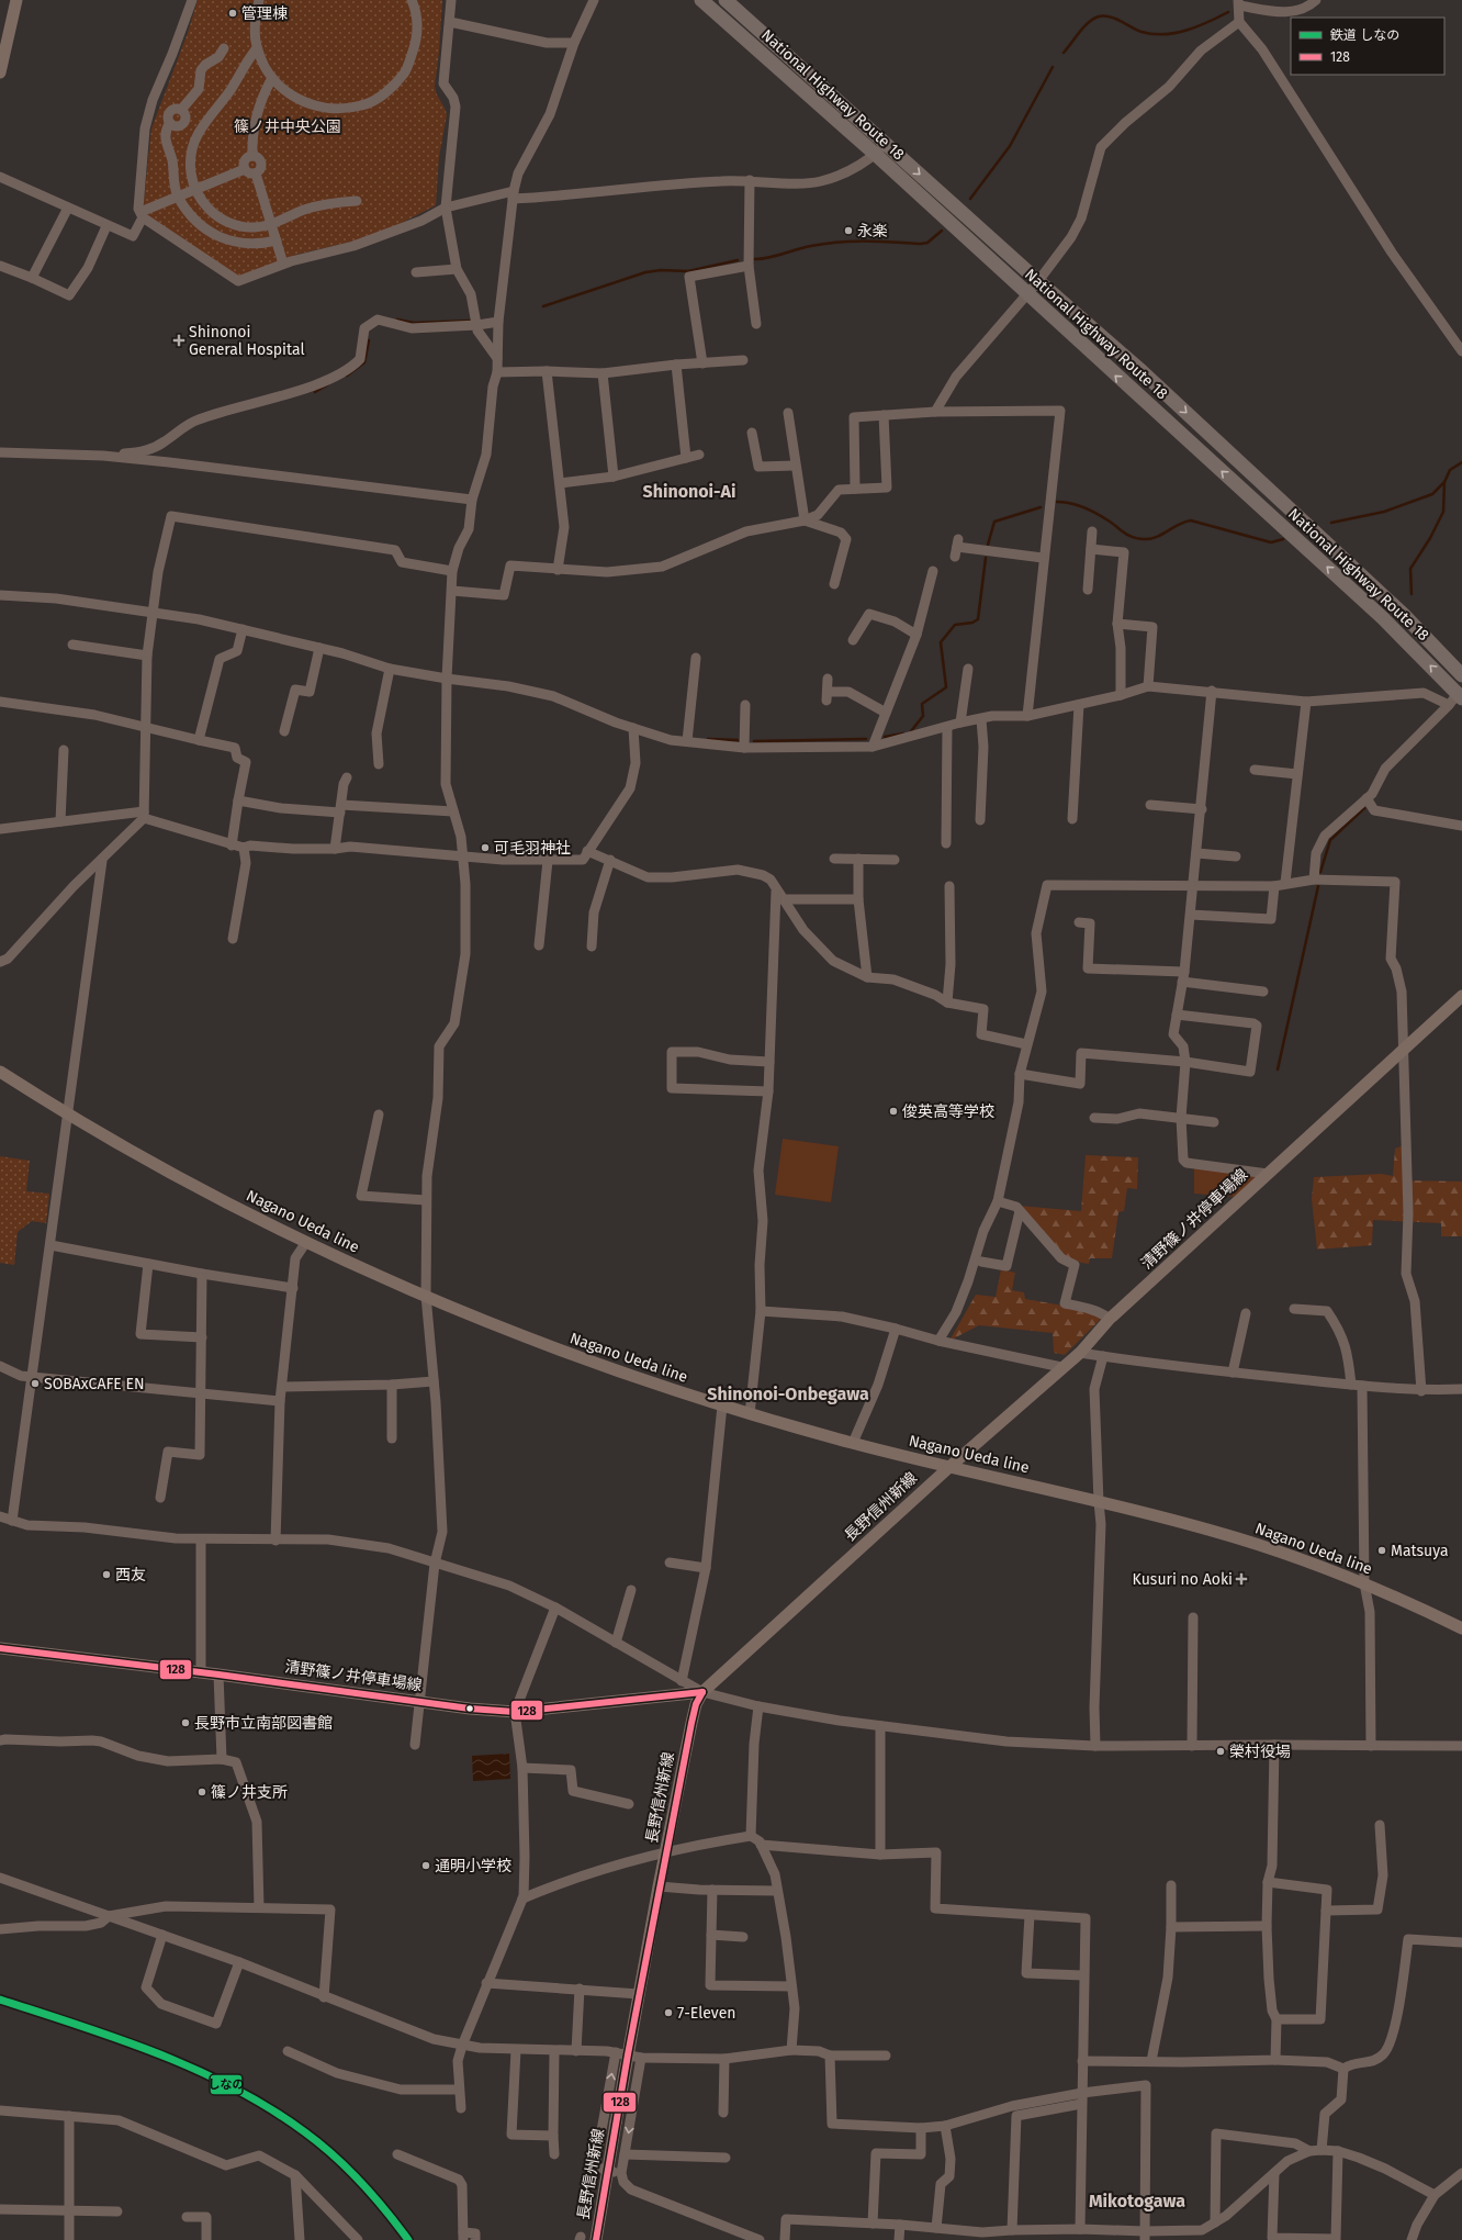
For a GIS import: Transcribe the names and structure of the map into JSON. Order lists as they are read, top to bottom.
{
  "streets": {
    "highway": ["National Highway Route 18"],
    "main road": ["清野篠ノ井停車場線", "Nagano Ueda line", "長野信州新線"]
  },
  "crossings": [
    ["清野篠ノ井停車場線", "Nagano Ueda line"],
    ["清野篠ノ井停車場線", "長野信州新線"],
    ["Nagano Ueda line", "長野信州新線"]
  ],
  "districts": ["Shinonoi-Ai", "Shinonoi-Onbegawa", "Mikotogawa"],
  "parks": ["篠ノ井中央公園"],
  "places": {
    "other": [
      "管理棟",
      "永楽",
      "可毛羽神社",
      "俊英高等学校",
      "SOBAxCAFE EN",
      "Matsuya",
      "西友",
      "長野市立南部図書館",
      "榮村役場",
      "篠ノ井支所",
      "通明小学校",
      "7-Eleven"
    ],
    "health": ["Shinonoi General Hospital", "Kusuri no Aoki"]
  },
  "lines": ["transit line 128", "rail line しなの"],
  "legend": ["鉄道 しなの", "128"]
}
